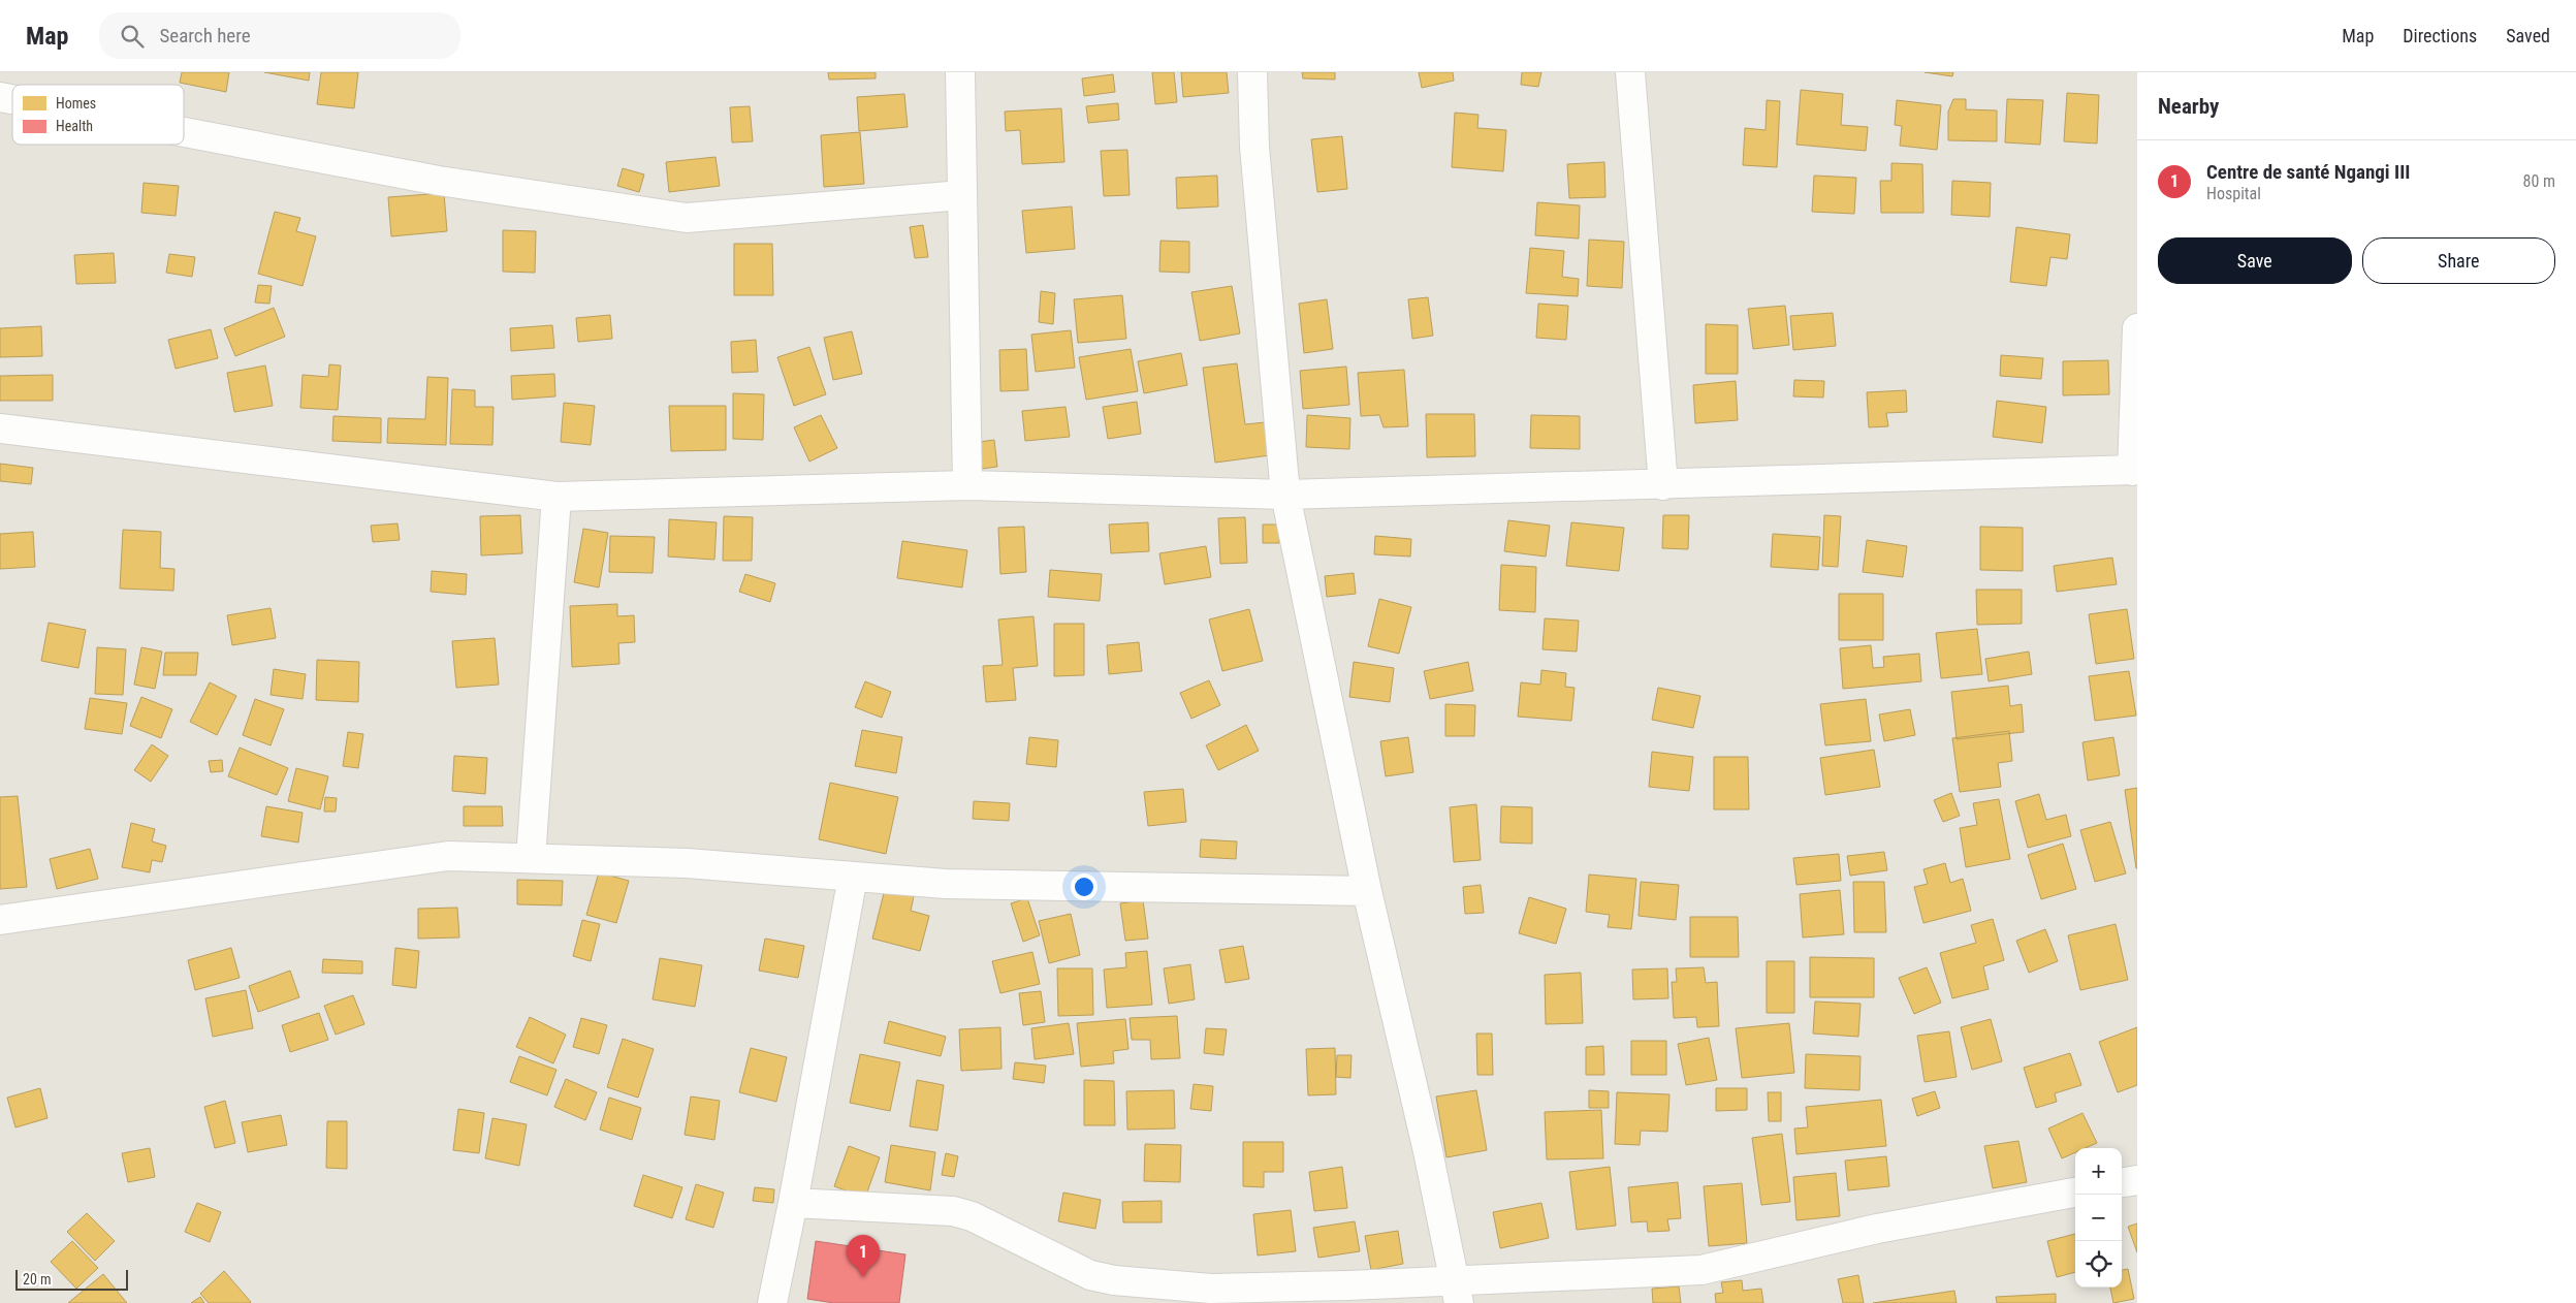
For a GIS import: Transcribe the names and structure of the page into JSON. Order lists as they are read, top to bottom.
{
  "legend": ["Homes", "Health"],
  "scale_bar": "20 m",
  "page": {
    "header": "Map",
    "search": "Search here",
    "nav": ["Map", "Directions", "Saved"],
    "heading": "Nearby",
    "list": [
      {
        "mark": "1",
        "name": "Centre de santé Ngangi III",
        "note": "Hospital",
        "value": "80 m"
      }
    ],
    "buttons": ["Save", "Share"],
    "map_buttons": ["+", "−"],
    "pins": "1",
    "scale": "20 m"
  }
}
